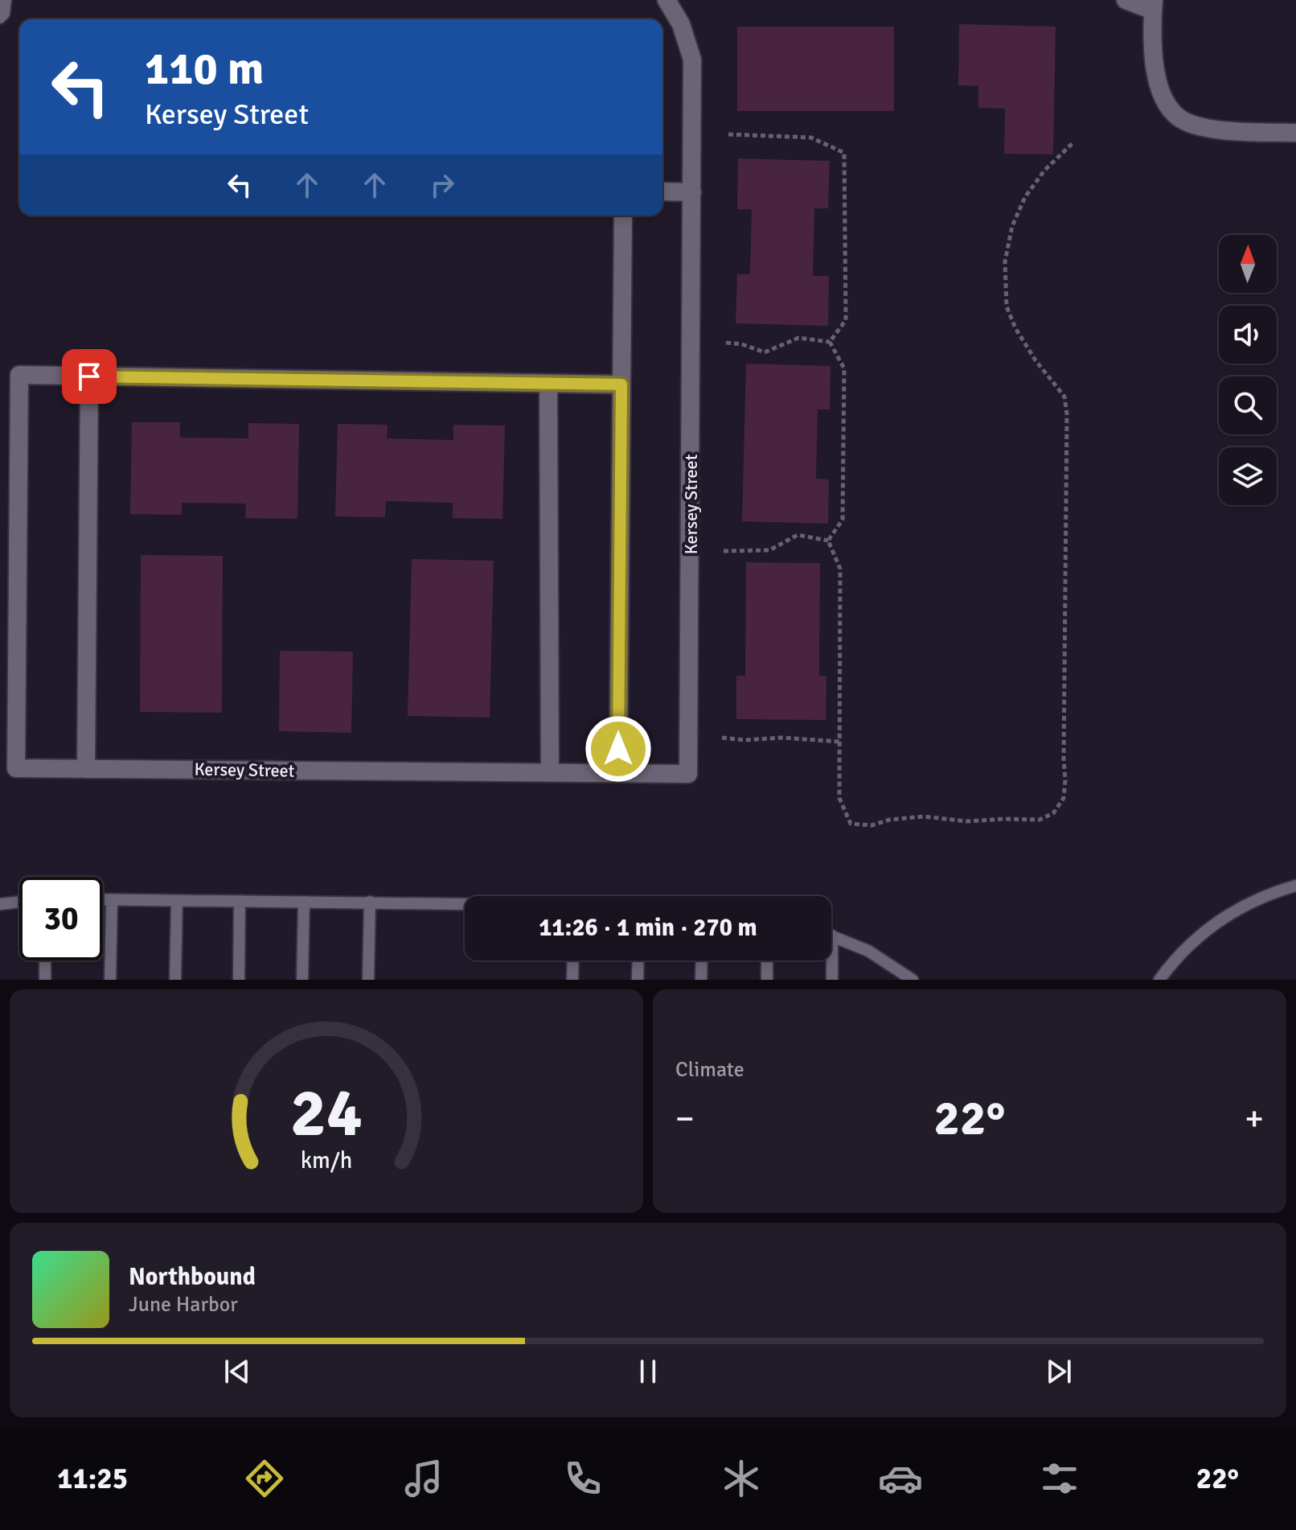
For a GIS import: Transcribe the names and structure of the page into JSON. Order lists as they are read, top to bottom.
{
  "streets": {
    "street": ["Kersey Street"]
  },
  "north": "top",
  "page": {
    "turn": ["110 m", "Kersey Street"],
    "limit": "30",
    "trip": "11:26 · 1 min · 270 m",
    "tile": "Climate",
    "heat": ["−", "22°", "+"],
    "song": ["Northbound", "June Harbor"],
    "tabs": ["11:25", "22°"],
    "gauge": ["24", "km/h"]
  }
}
